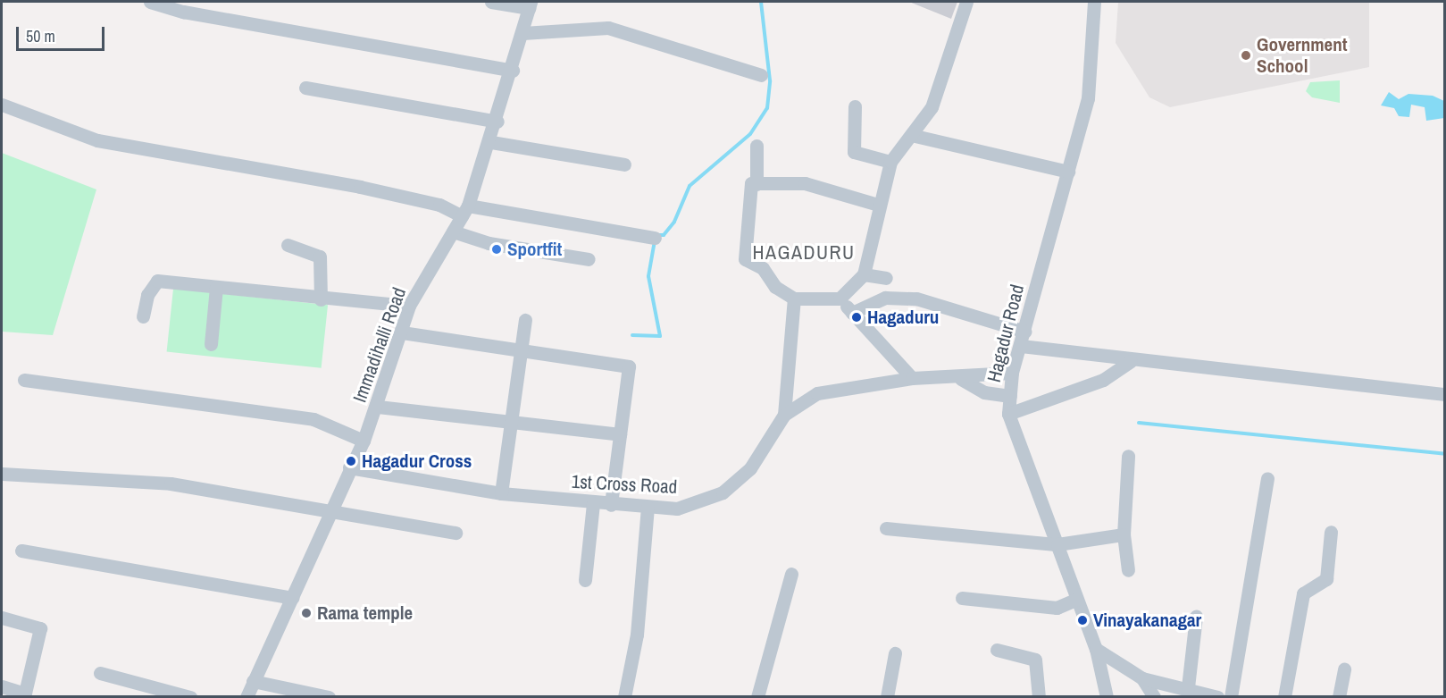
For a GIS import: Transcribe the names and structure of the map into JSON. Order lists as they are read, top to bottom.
{
  "streets": {
    "street": ["Hagadur Road", "Immadihalli Road", "1st Cross Road"]
  },
  "crossings": [
    ["Hagadur Road", "1st Cross Road"],
    ["Immadihalli Road", "1st Cross Road"]
  ],
  "districts": ["HAGADURU"],
  "places": [
    "Government School",
    "Sportfit",
    "Hagaduru",
    "Hagadur Cross",
    "Rama temple",
    "Vinayakanagar"
  ],
  "scale_bar": "50 m"
}
